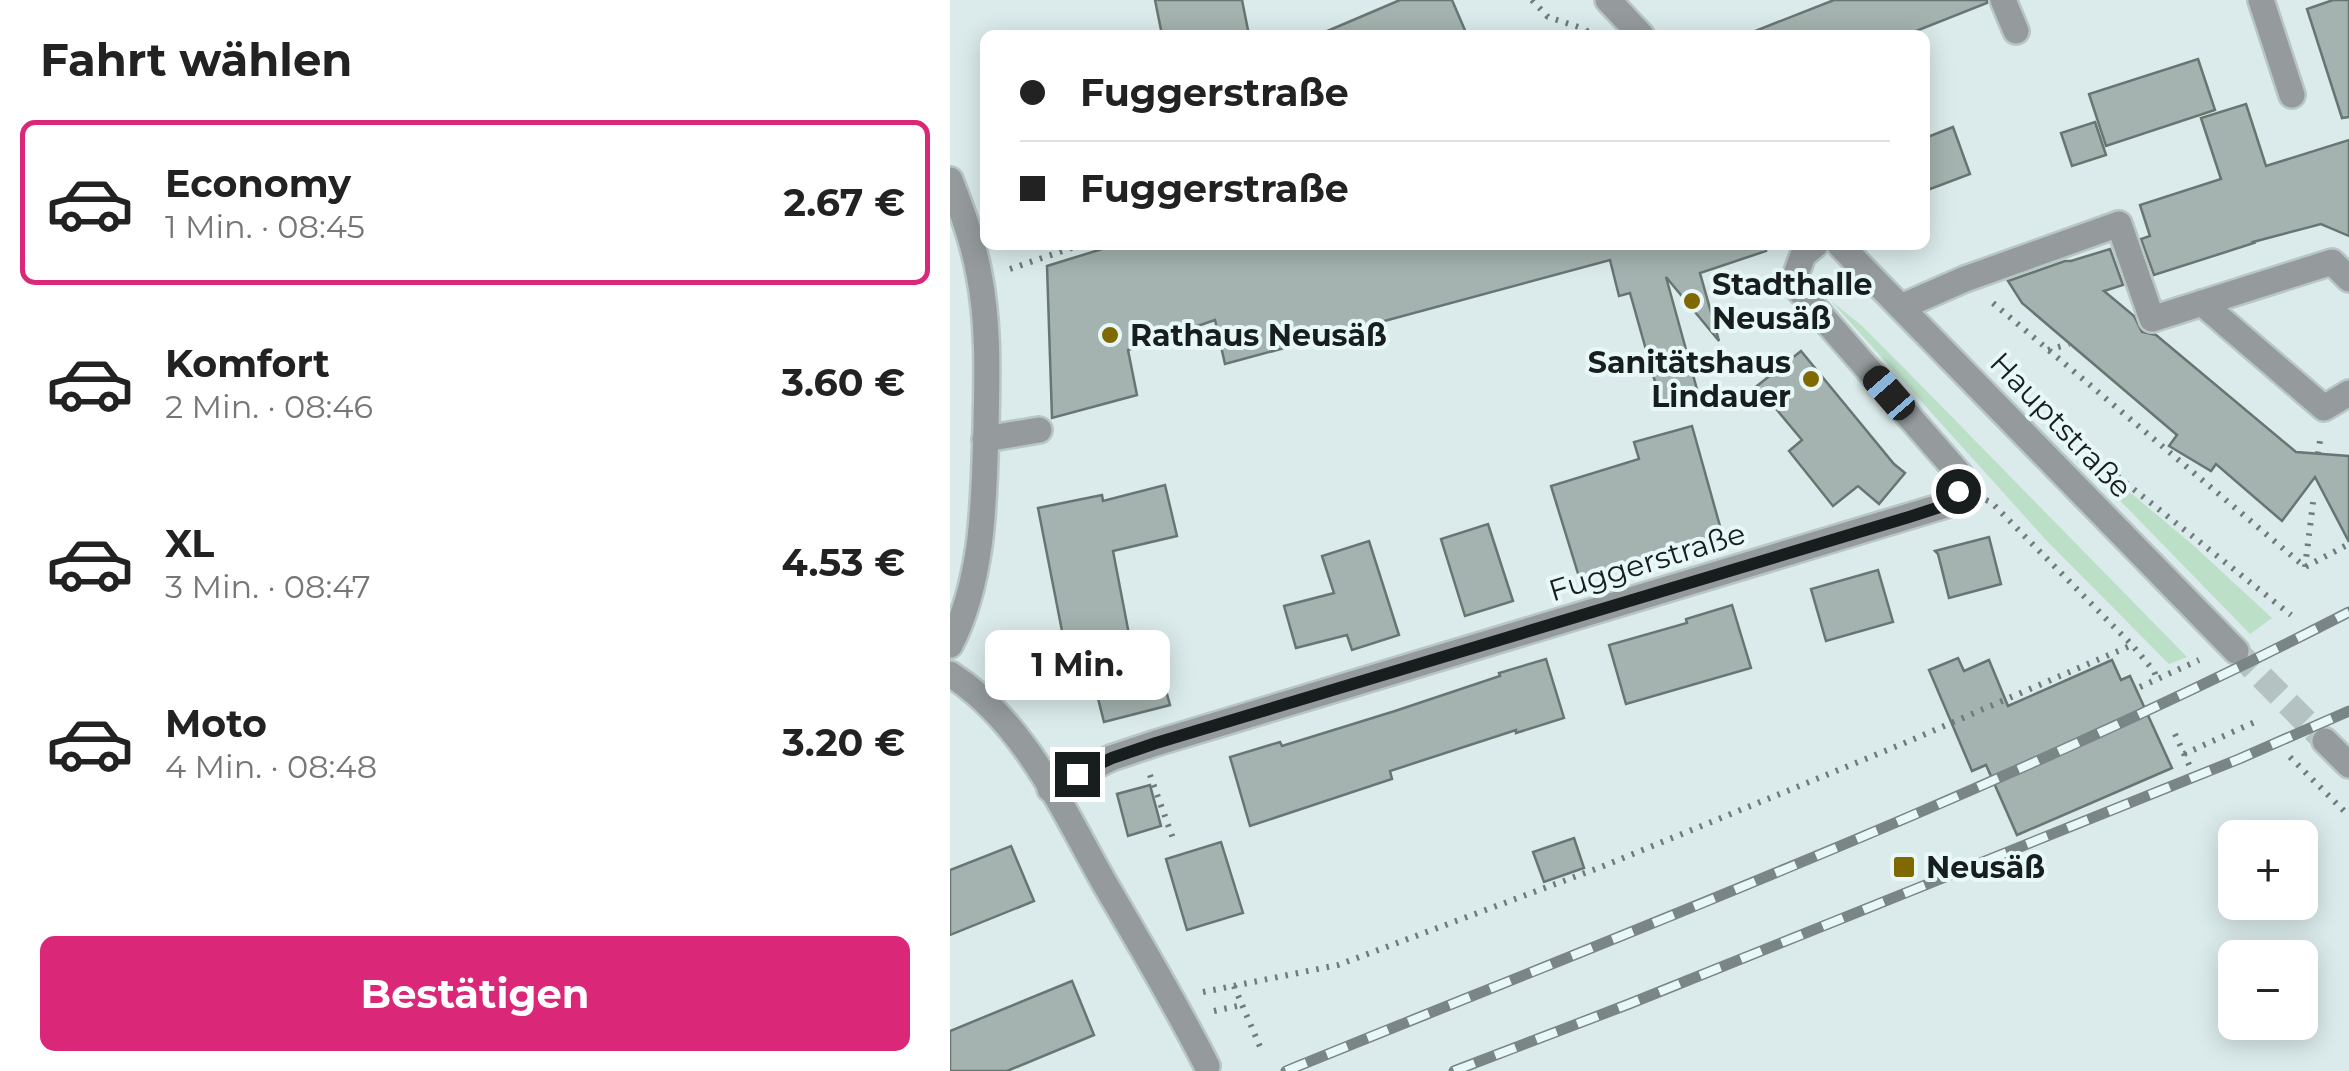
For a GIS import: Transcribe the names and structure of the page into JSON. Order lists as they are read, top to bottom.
{
  "streets": {
    "street": ["Hauptstraße", "Fuggerstraße"]
  },
  "places": {
    "other": ["Stadthalle Neusäß", "Rathaus Neusäß", "Sanitätshaus Lindauer"],
    "transit": ["Neusäß"]
  },
  "page": {
    "heading": "Fahrt wählen",
    "banner": ["Fuggerstraße", "Fuggerstraße"],
    "list": [
      {
        "name": "Economy",
        "note": "1 Min. · 08:45",
        "value": "2.67 €"
      },
      {
        "name": "Komfort",
        "note": "2 Min. · 08:46",
        "value": "3.60 €"
      },
      {
        "name": "XL",
        "note": "3 Min. · 08:47",
        "value": "4.53 €"
      },
      {
        "name": "Moto",
        "note": "4 Min. · 08:48",
        "value": "3.20 €"
      }
    ],
    "bubble": "1 Min.",
    "map_buttons": ["+", "−"],
    "buttons": "Bestätigen"
  }
}
